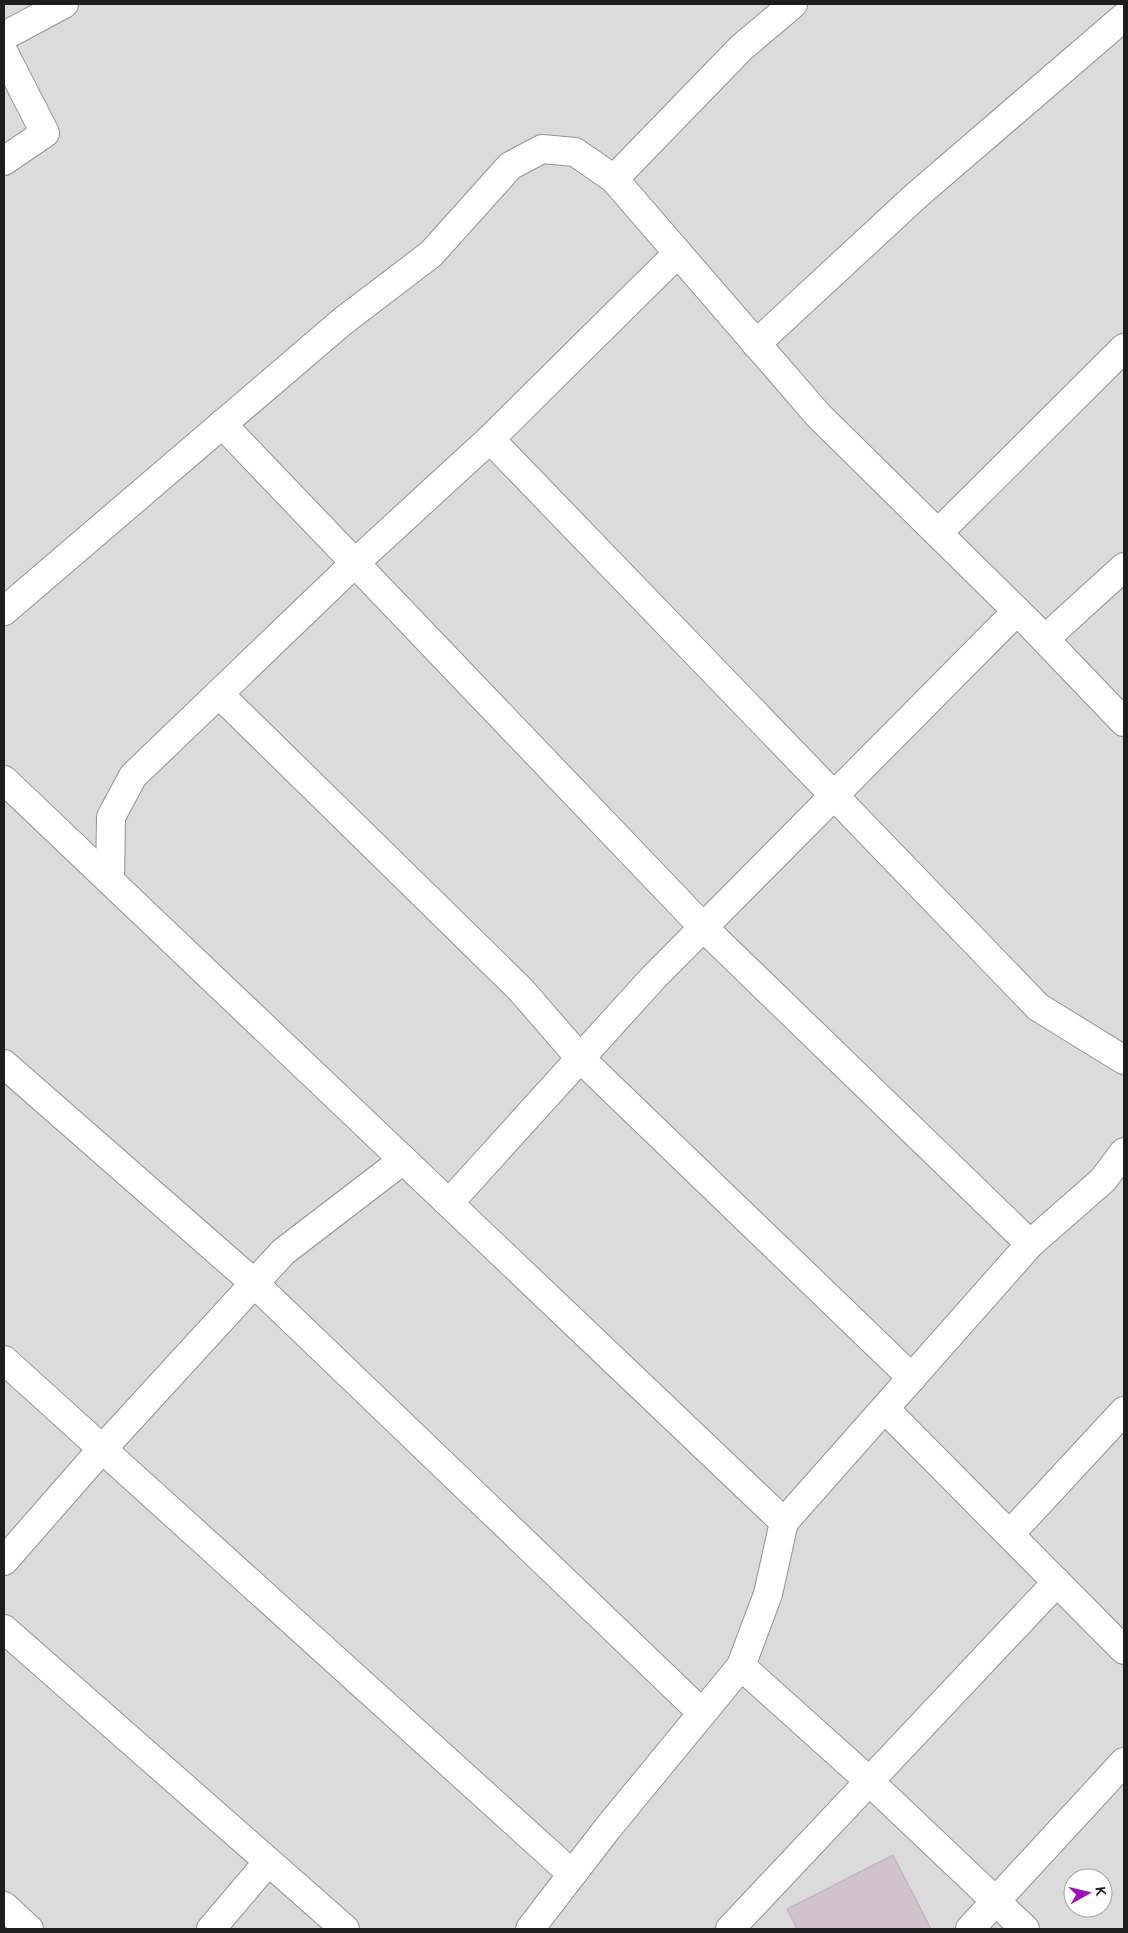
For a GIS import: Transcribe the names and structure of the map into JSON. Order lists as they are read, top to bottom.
{
  "north": "right"
}
